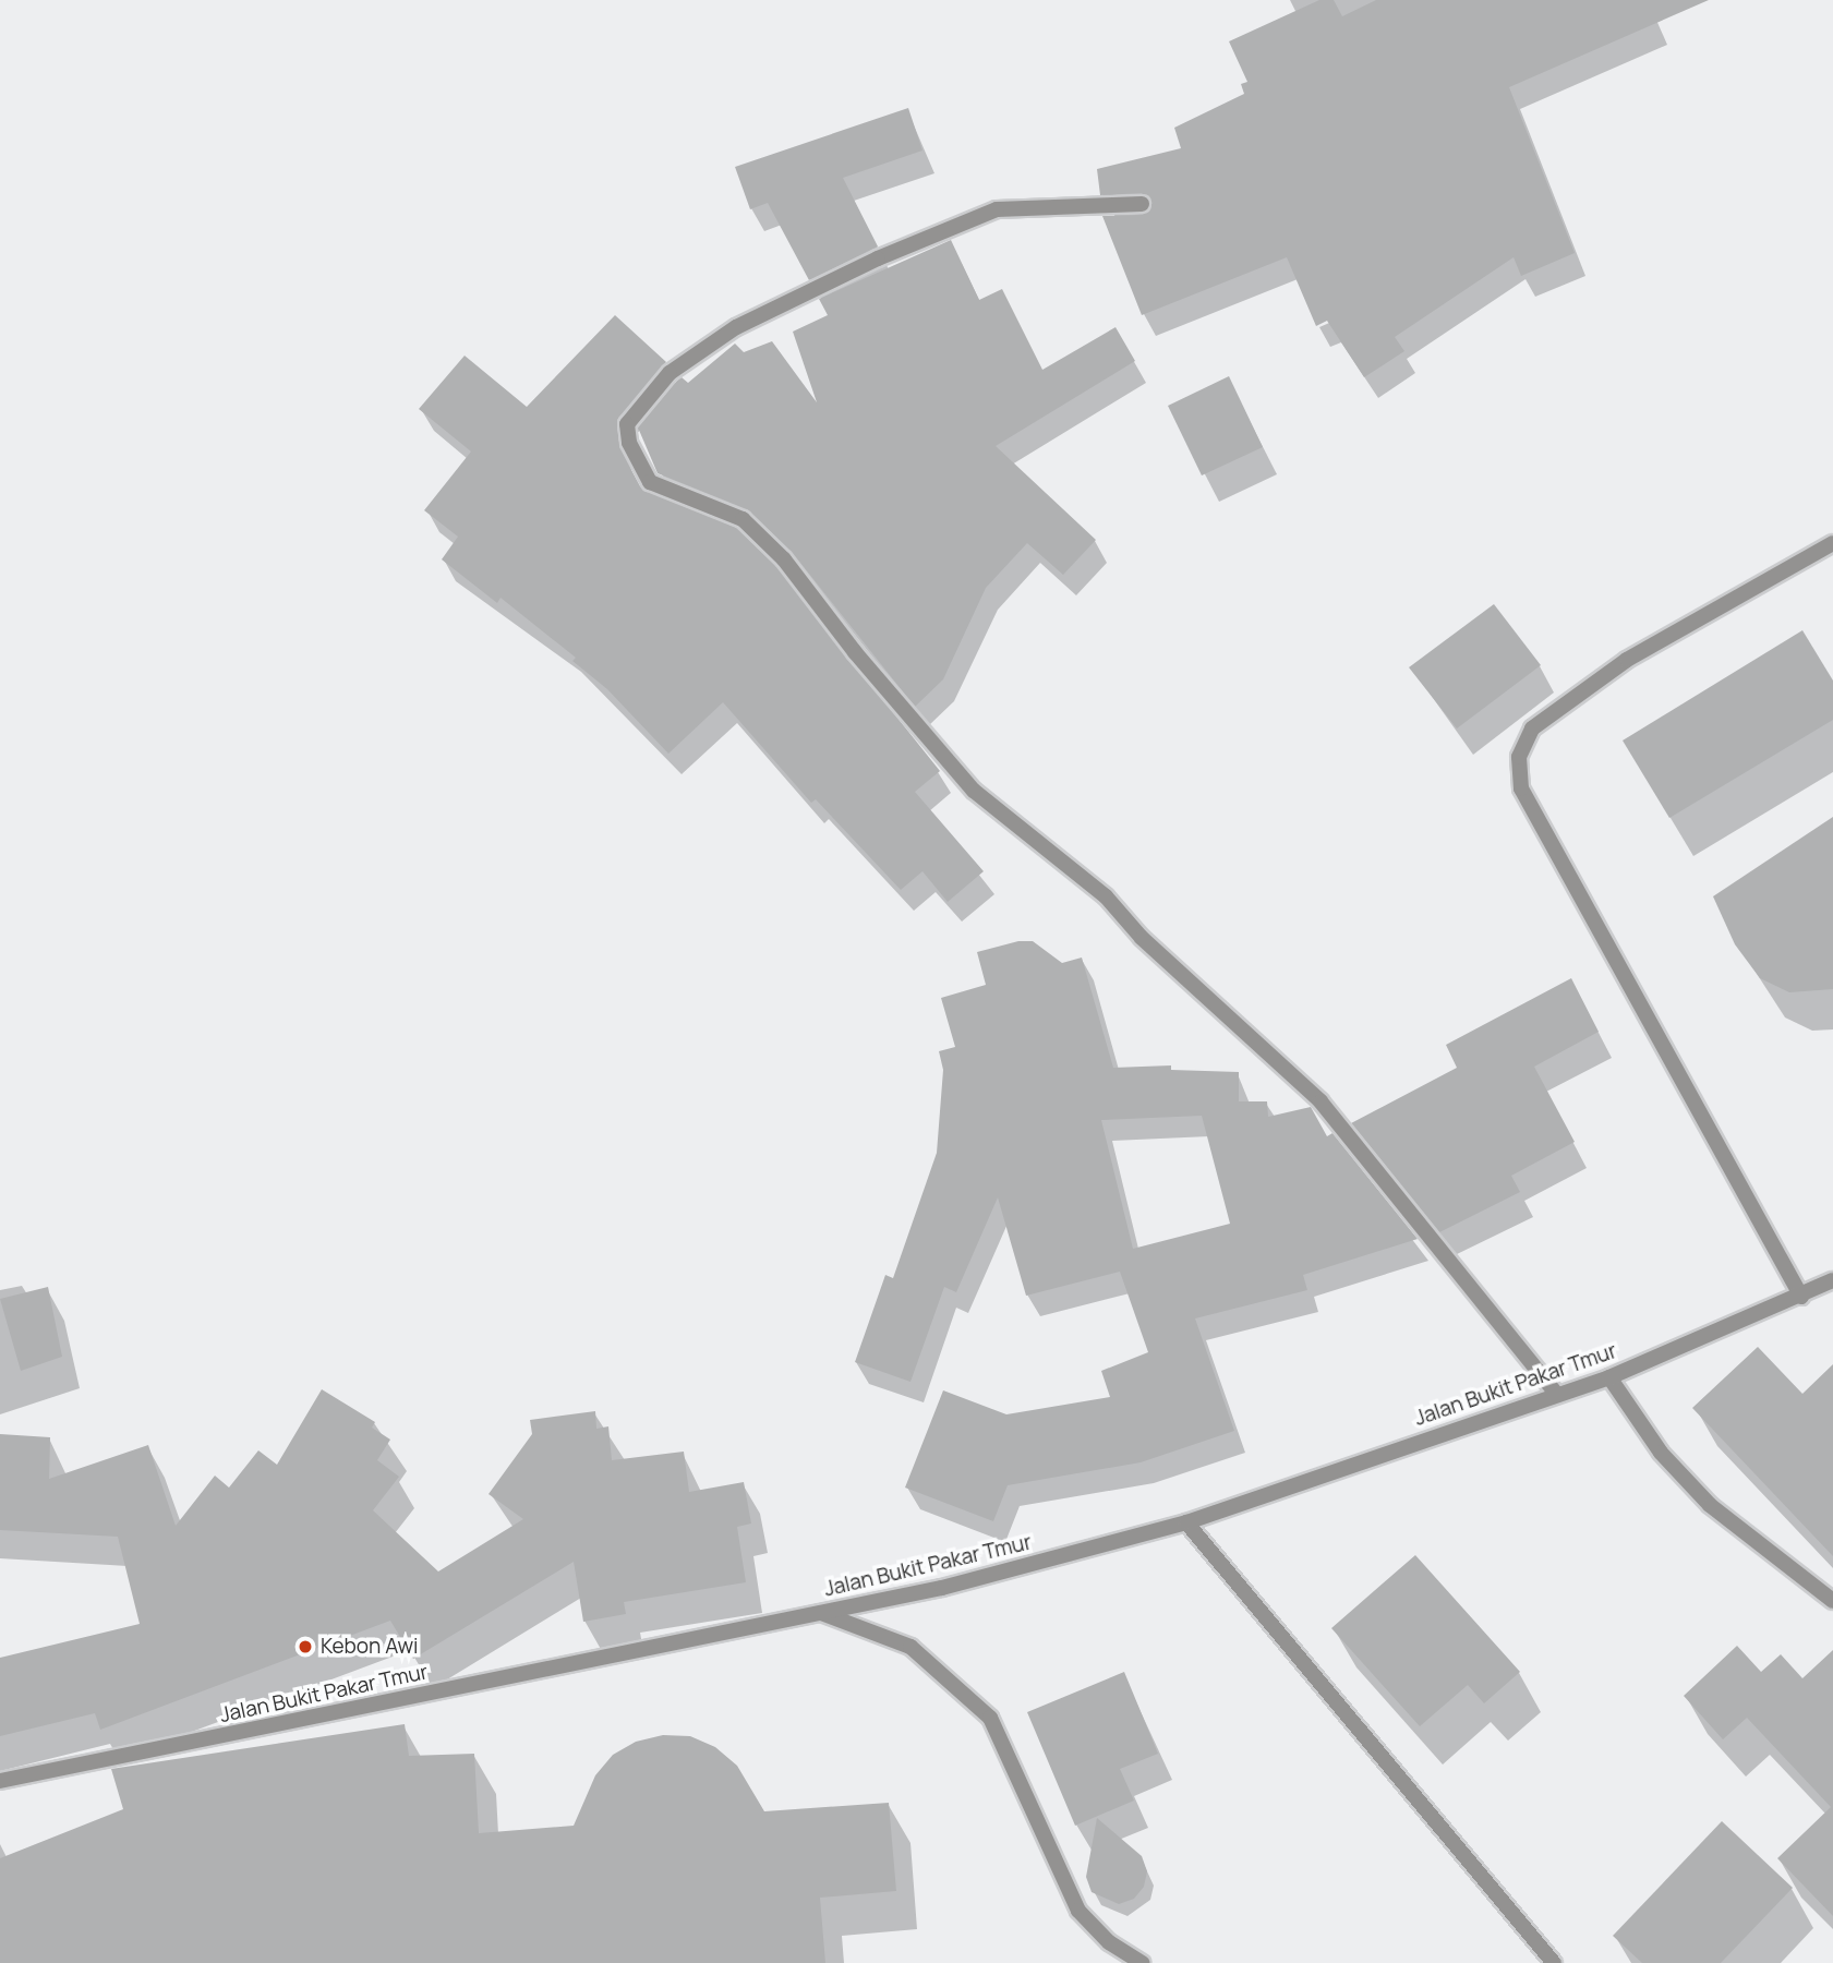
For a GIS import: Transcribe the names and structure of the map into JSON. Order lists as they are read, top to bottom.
{
  "streets": {
    "street": ["Jalan Bukit Pakar Tmur"]
  },
  "places": ["Kebon Awi"]
}
